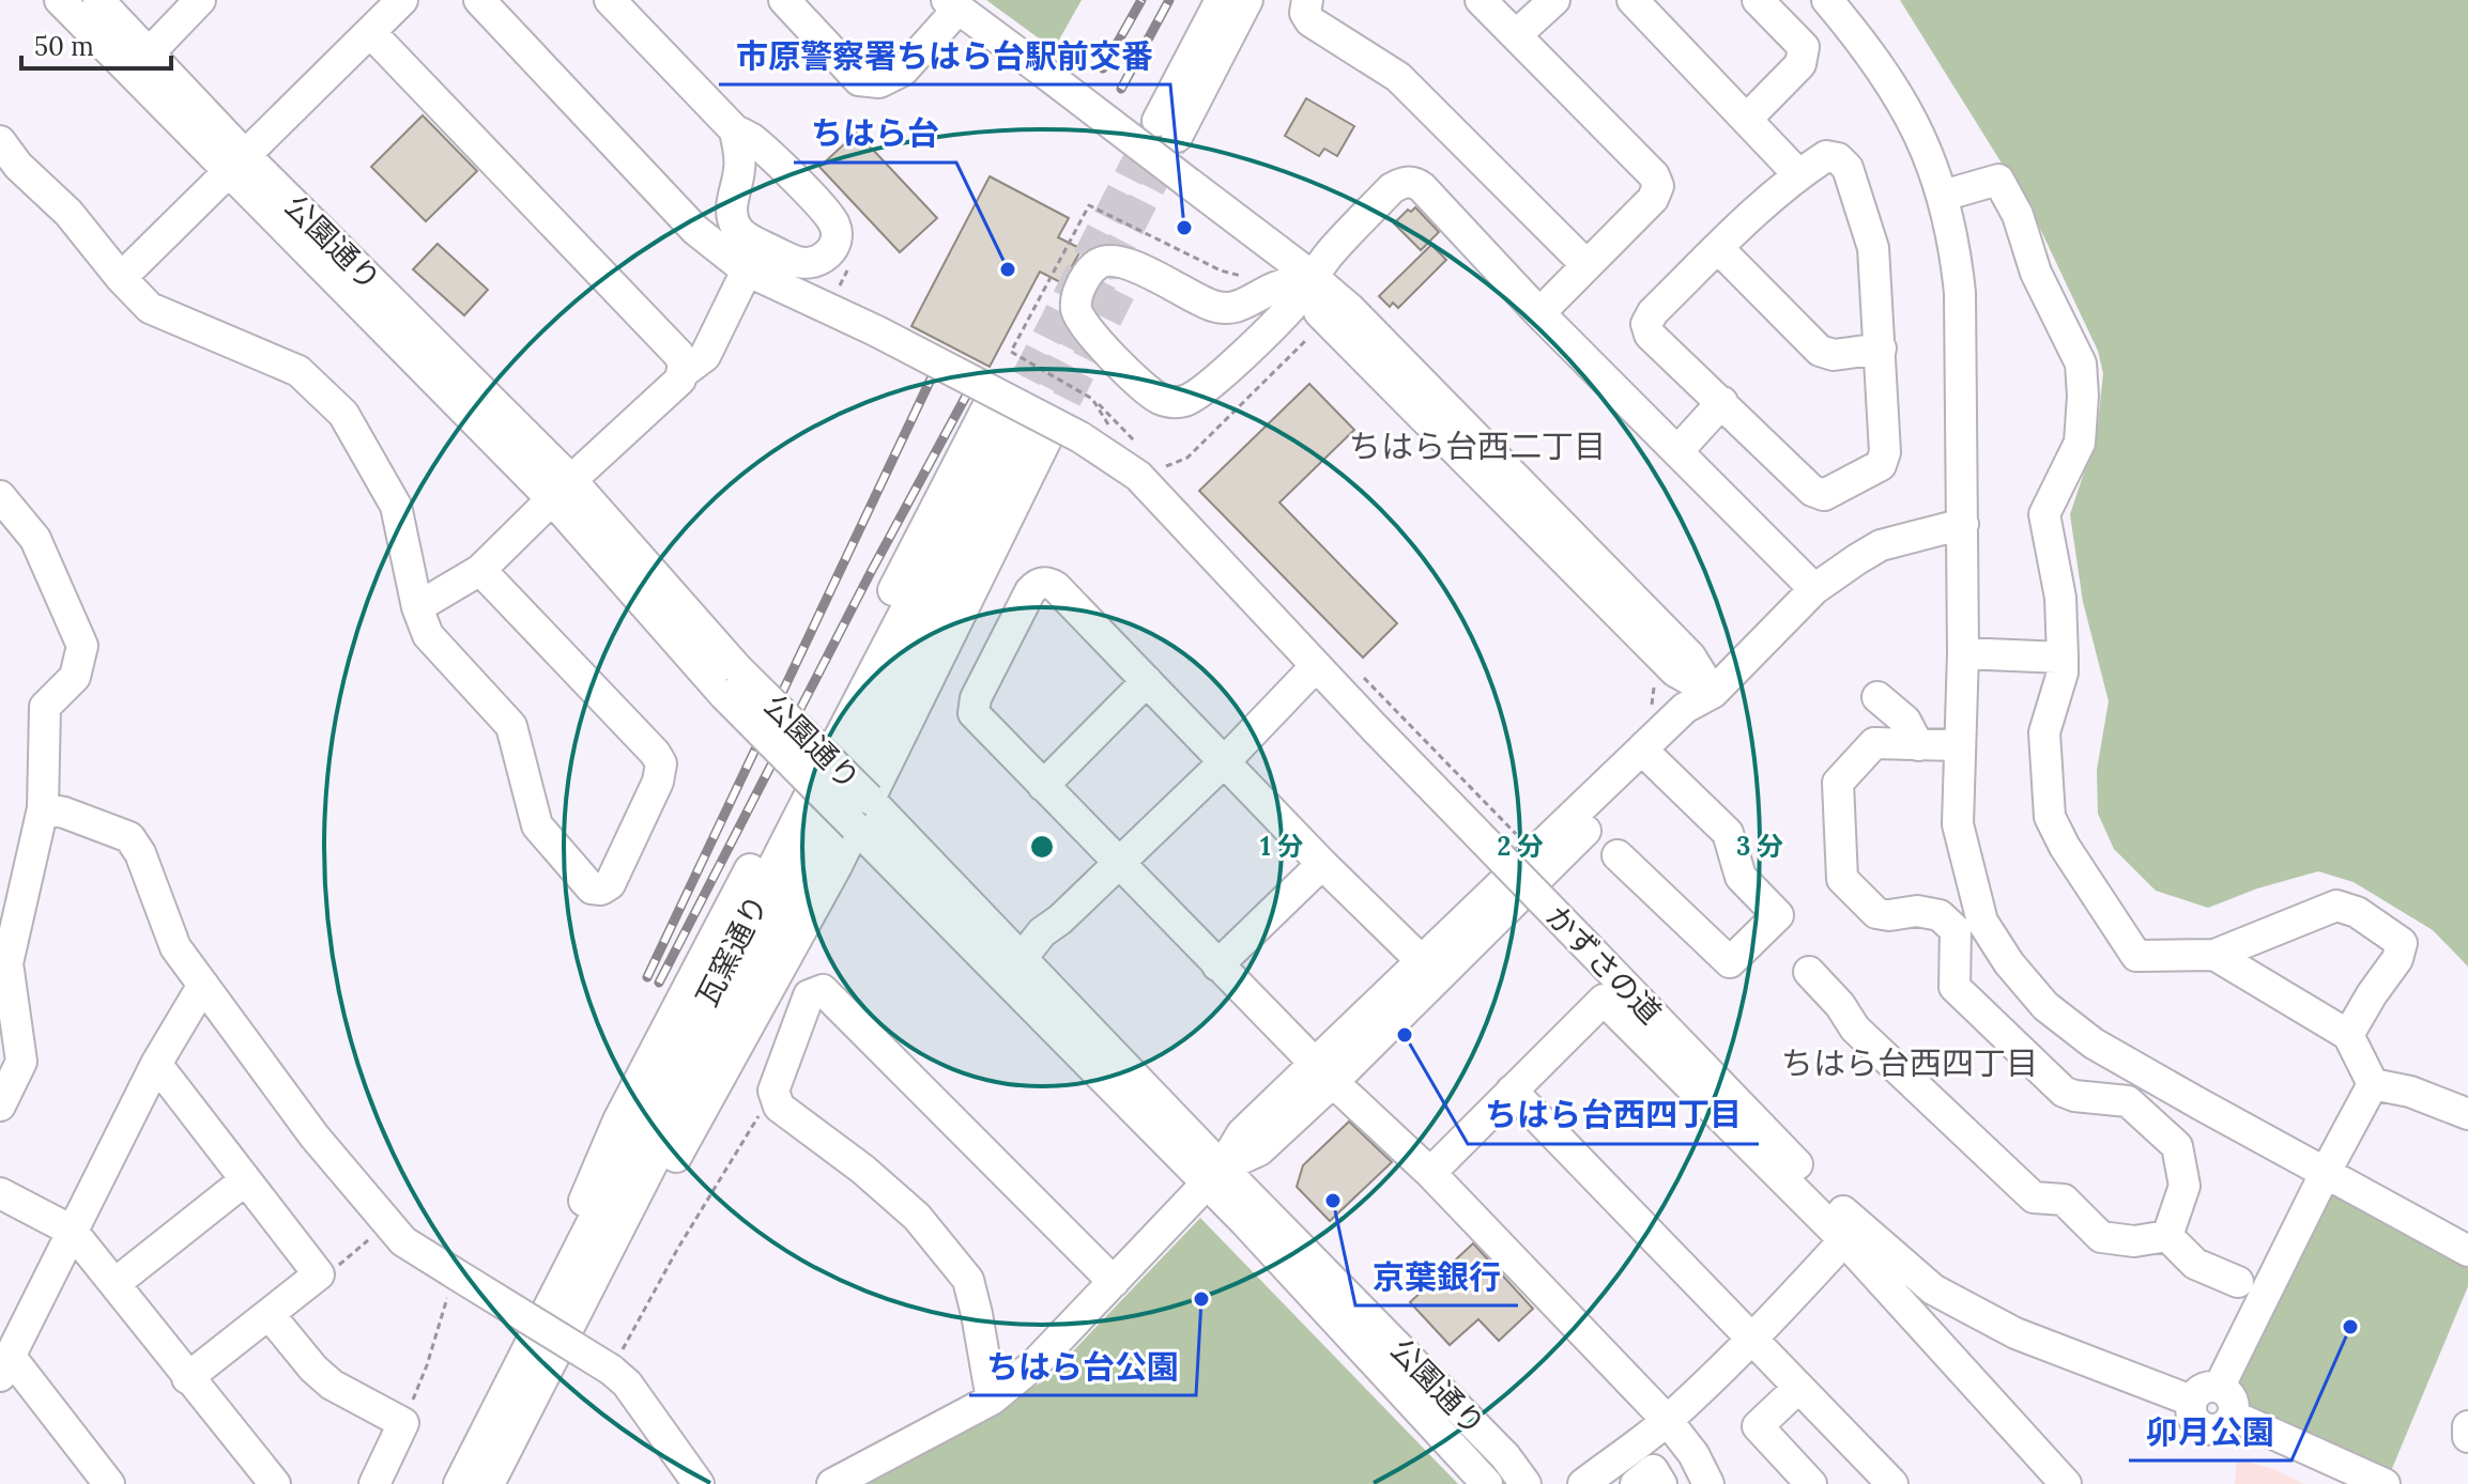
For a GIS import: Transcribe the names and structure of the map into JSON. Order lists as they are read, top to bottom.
{
  "streets": {
    "street": ["公園通り", "瓦窯通り", "かずさの道"]
  },
  "districts": ["ちはら台西二丁目", "ちはら台西四丁目"],
  "places": [
    "市原警察署ちはら台駅前交番",
    "ちはら台",
    "ちはら台西四丁目",
    "京葉銀行",
    "ちはら台公園",
    "卯月公園"
  ],
  "scale_bar": "50 m",
  "rings": ["1 分", "2 分", "3 分"]
}
